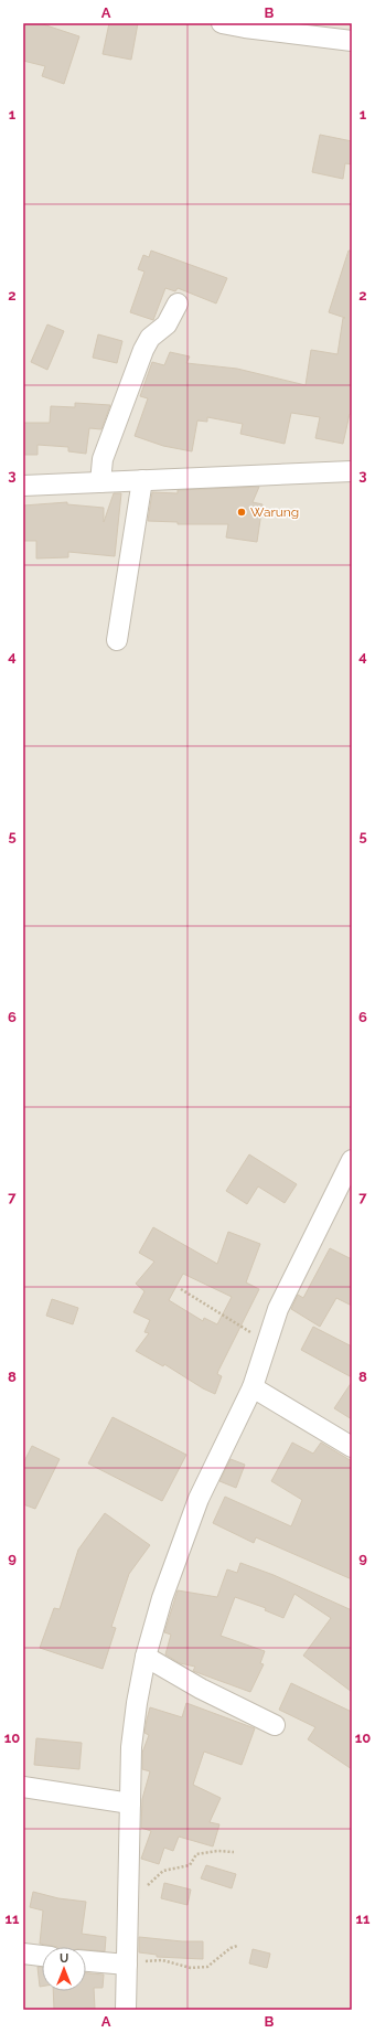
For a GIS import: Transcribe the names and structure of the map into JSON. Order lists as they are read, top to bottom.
{
  "places": ["Warung"],
  "north": "top",
  "grid": {
    "columns": ["A", "B"],
    "rows": [
      "1",
      "2",
      "3",
      "4",
      "5",
      "6",
      "7",
      "8",
      "9",
      "10",
      "11"
    ]
  }
}
